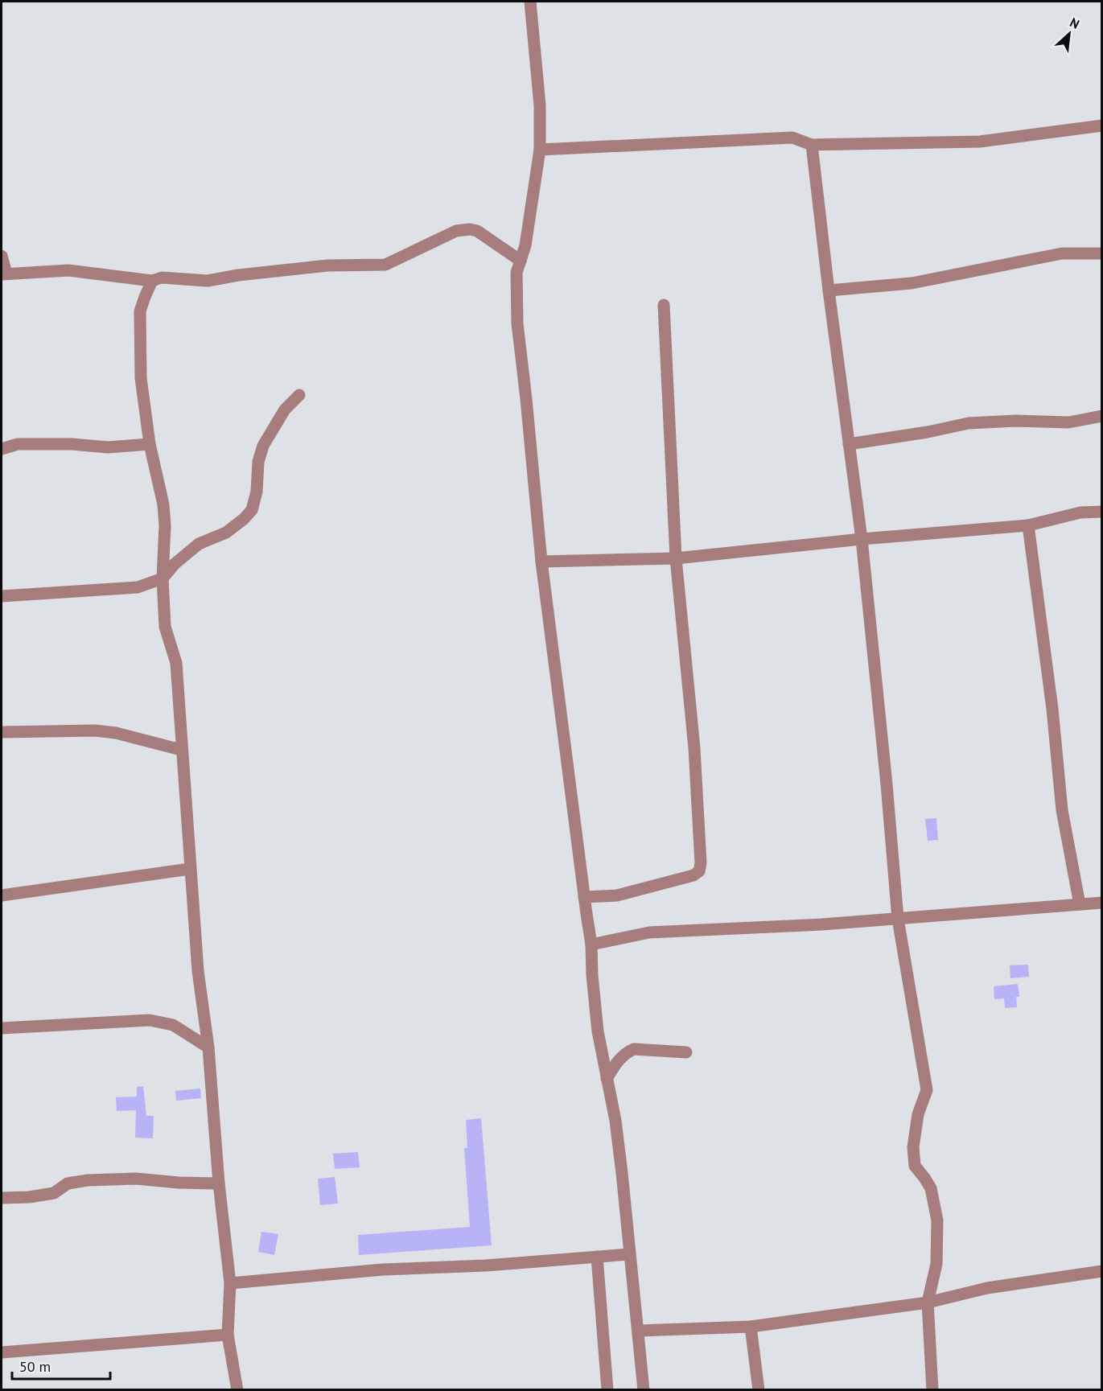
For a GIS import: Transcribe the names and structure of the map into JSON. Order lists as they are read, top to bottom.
{
  "scale_bar": "50 m",
  "north": "top right"
}
